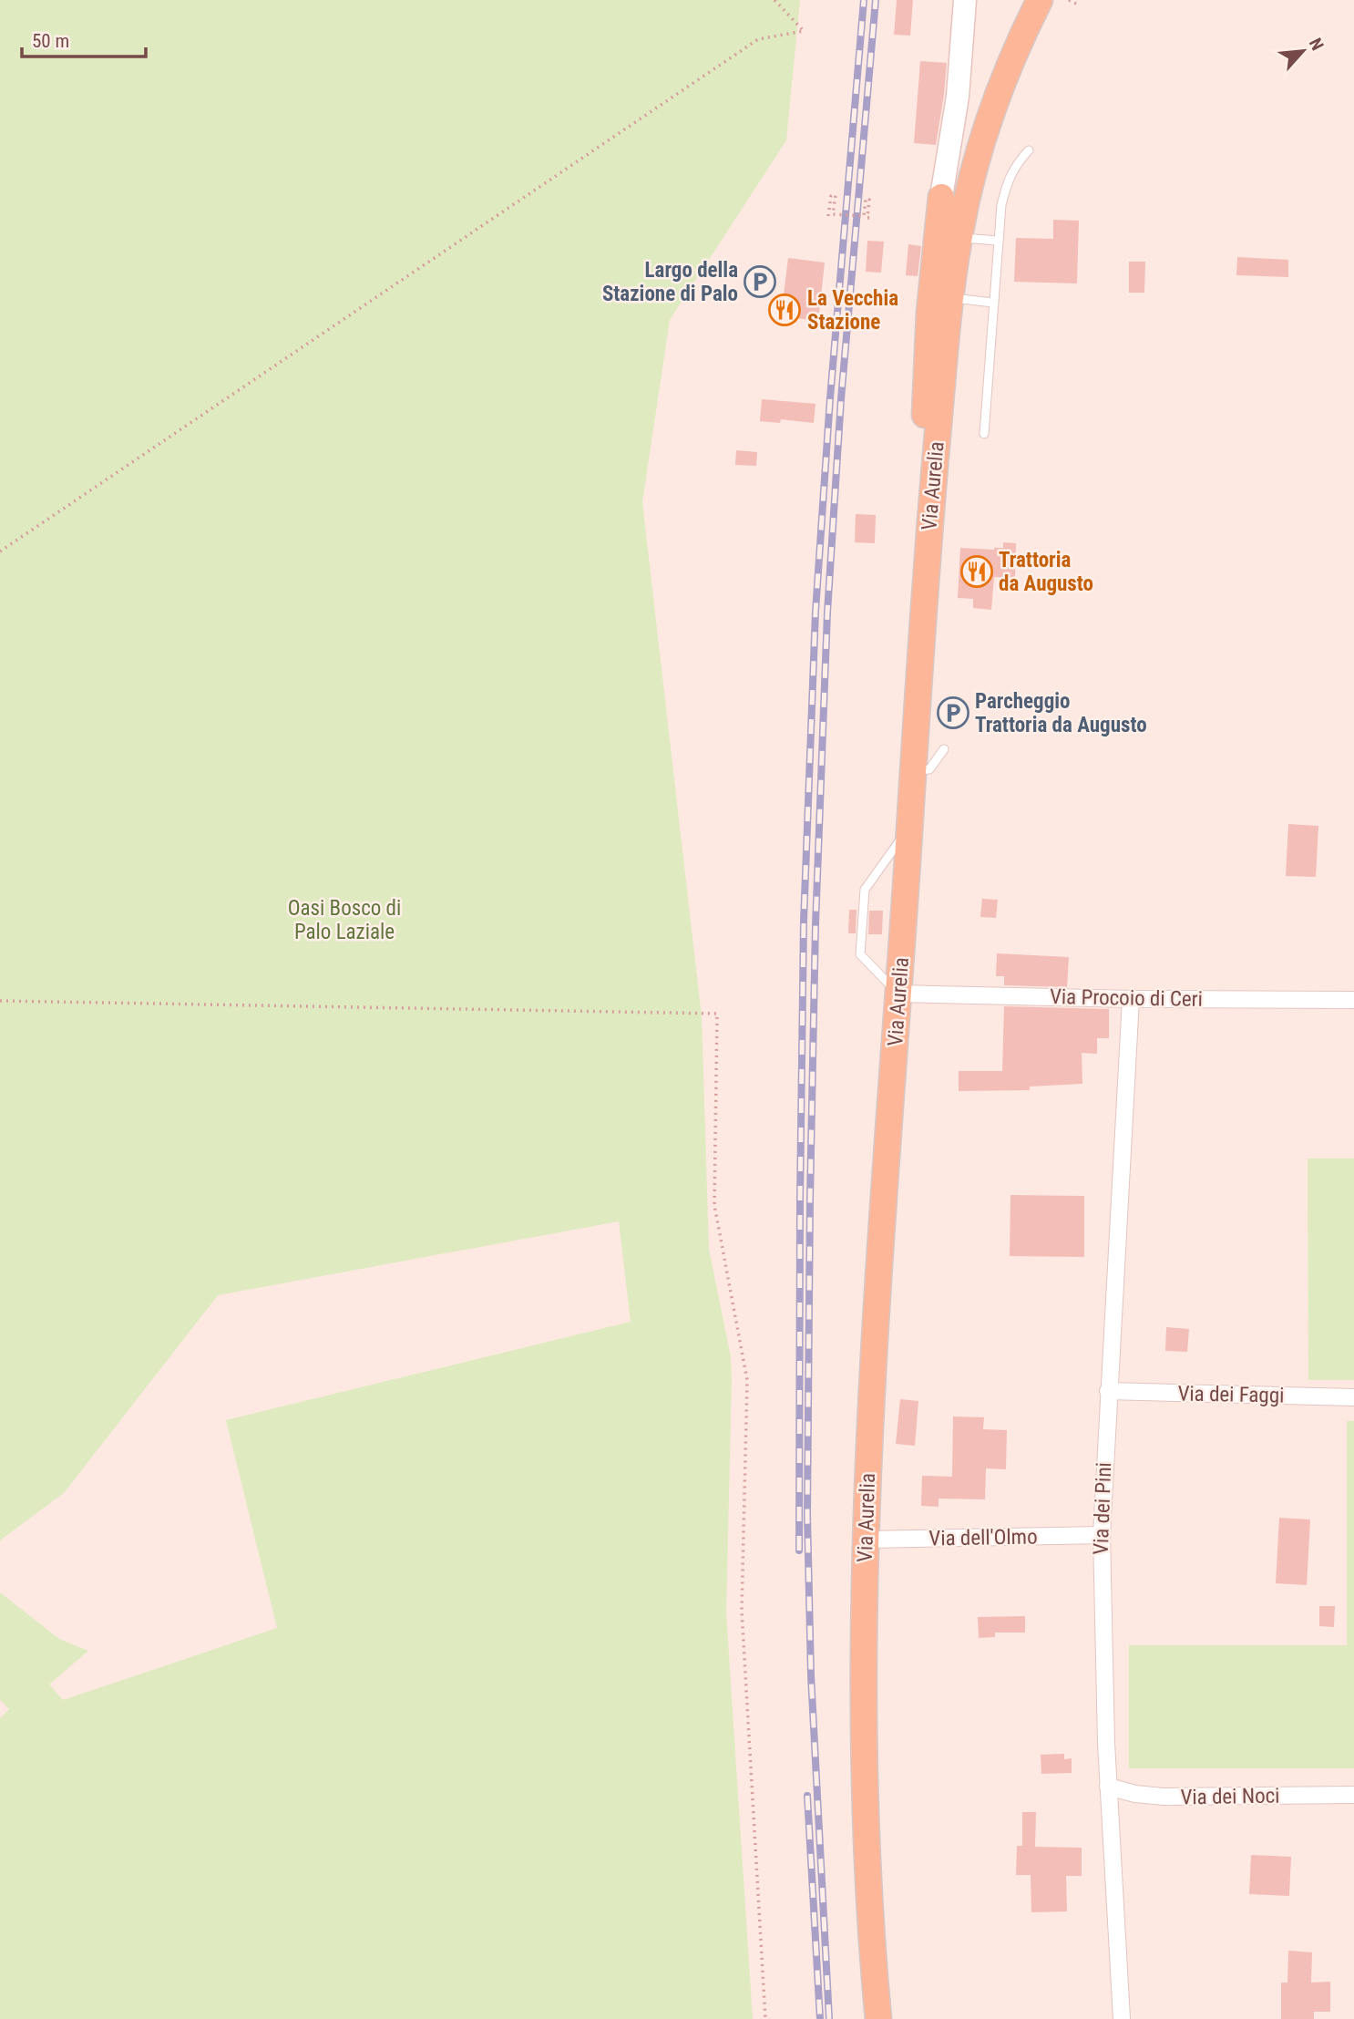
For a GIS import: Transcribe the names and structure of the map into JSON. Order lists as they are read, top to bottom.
{
  "streets": {
    "main road": ["Via Aurelia"],
    "street": [
      "Via Procoio di Ceri",
      "Via dei Faggi",
      "Via dei Pini",
      "Via dell'Olmo",
      "Via dei Noci"
    ]
  },
  "crossings": [
    ["Via Aurelia", "Via Procoio di Ceri"],
    ["Via Aurelia", "Via dell'Olmo"],
    ["Via Procoio di Ceri", "Via dei Pini"],
    ["Via dei Faggi", "Via dei Pini"],
    ["Via dei Pini", "Via dell'Olmo"],
    ["Via dei Pini", "Via dei Noci"]
  ],
  "parks": ["Oasi Bosco di Palo Laziale"],
  "places": {
    "parking": ["Largo della Stazione di Palo", "Parcheggio Trattoria da Augusto"],
    "restaurant": ["La Vecchia Stazione", "Trattoria da Augusto"]
  },
  "scale_bar": "50 m",
  "north": "top right"
}
